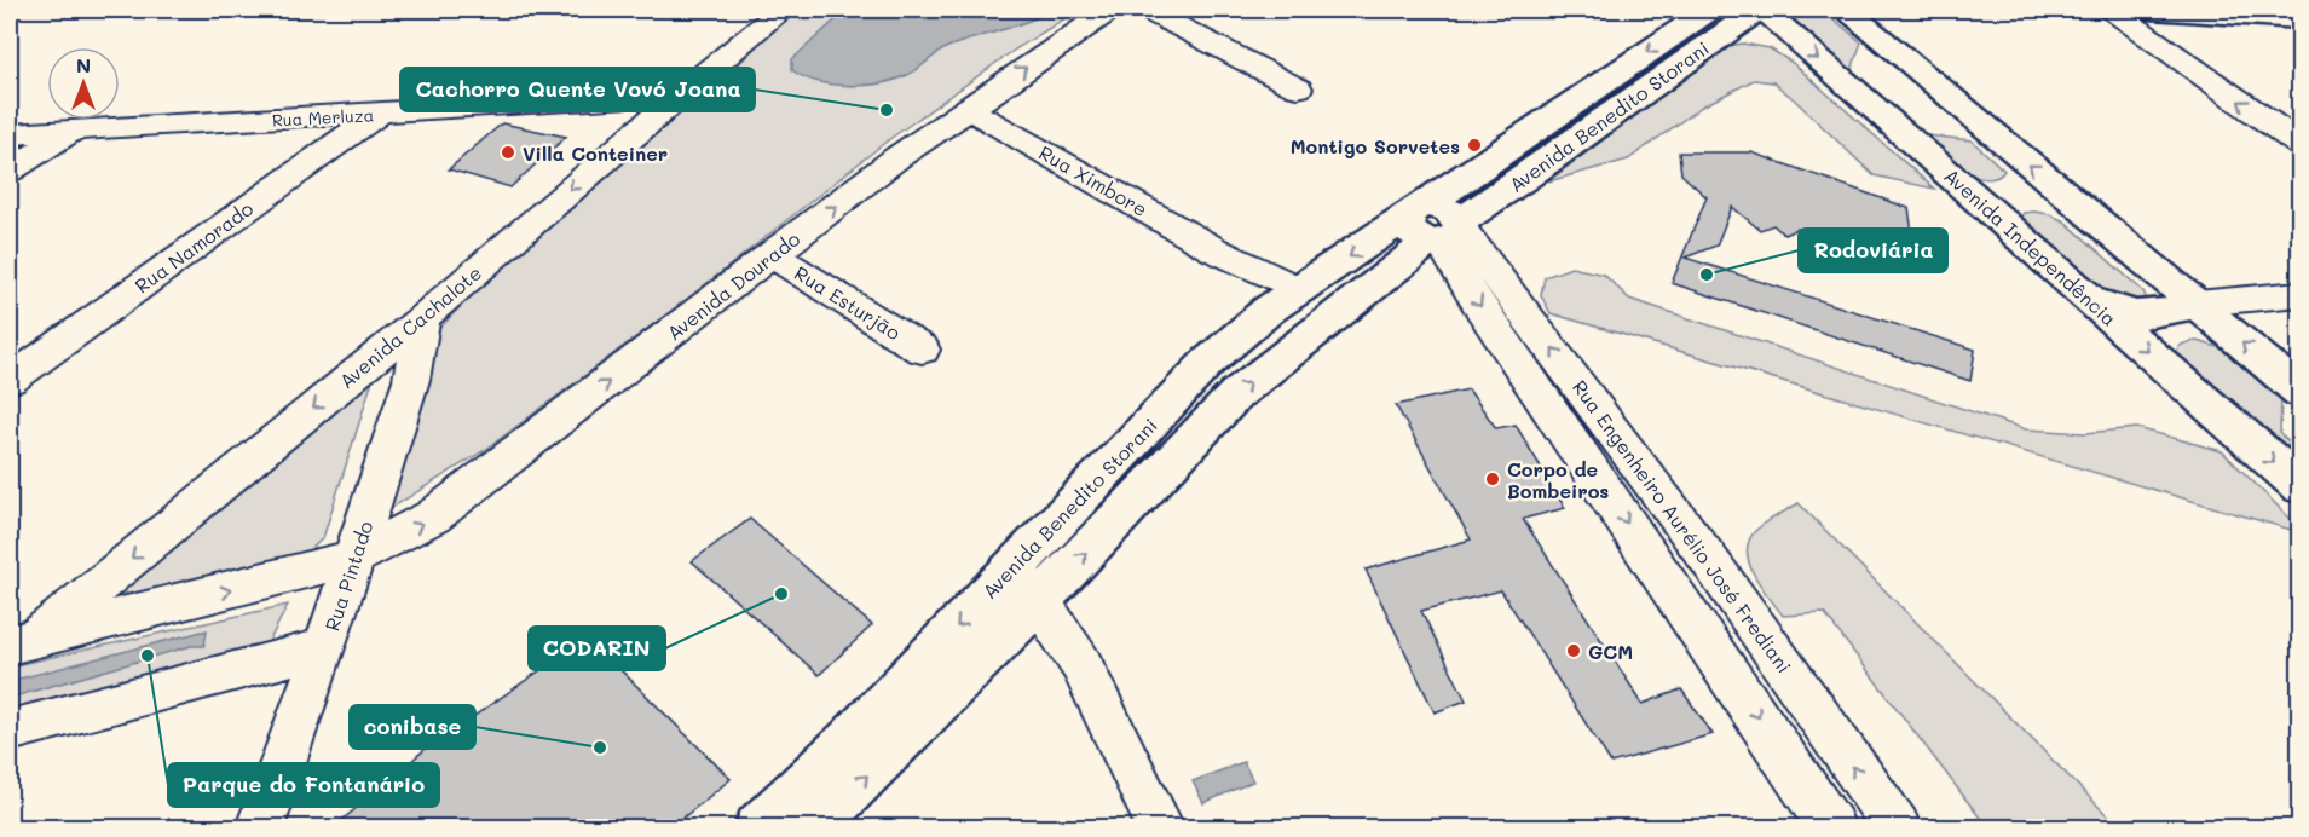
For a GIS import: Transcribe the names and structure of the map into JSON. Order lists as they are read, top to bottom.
{
  "streets": {
    "main road": ["Avenida Benedito Storani", "Avenida Independência"],
    "street": [
      "Rua Merluza",
      "Rua Ximbore",
      "Rua Namorado",
      "Avenida Dourado",
      "Rua Esturjão",
      "Avenida Cachalote",
      "Rua Engenheiro Aurélio José Frediani",
      "Rua Pintado"
    ]
  },
  "crossings": [
    ["Avenida Benedito Storani", "Rua Ximbore"],
    ["Avenida Benedito Storani", "Avenida Independência"],
    ["Avenida Benedito Storani", "Rua Engenheiro Aurélio José Frediani"],
    ["Rua Merluza", "Rua Namorado"],
    ["Rua Merluza", "Avenida Cachalote"],
    ["Rua Ximbore", "Avenida Dourado"],
    ["Avenida Dourado", "Rua Esturjão"],
    ["Avenida Dourado", "Avenida Cachalote"],
    ["Avenida Dourado", "Rua Pintado"],
    ["Avenida Cachalote", "Rua Pintado"]
  ],
  "one_way": ["Avenida Dourado"],
  "places": [
    "Cachorro Quente Vovó Joana",
    "Montigo Sorvetes",
    "Villa Conteiner",
    "Rodoviária",
    "Corpo de Bombeiros",
    "CODARIN",
    "GCM",
    "Parque do Fontanário",
    "conibase"
  ],
  "north": "top"
}
